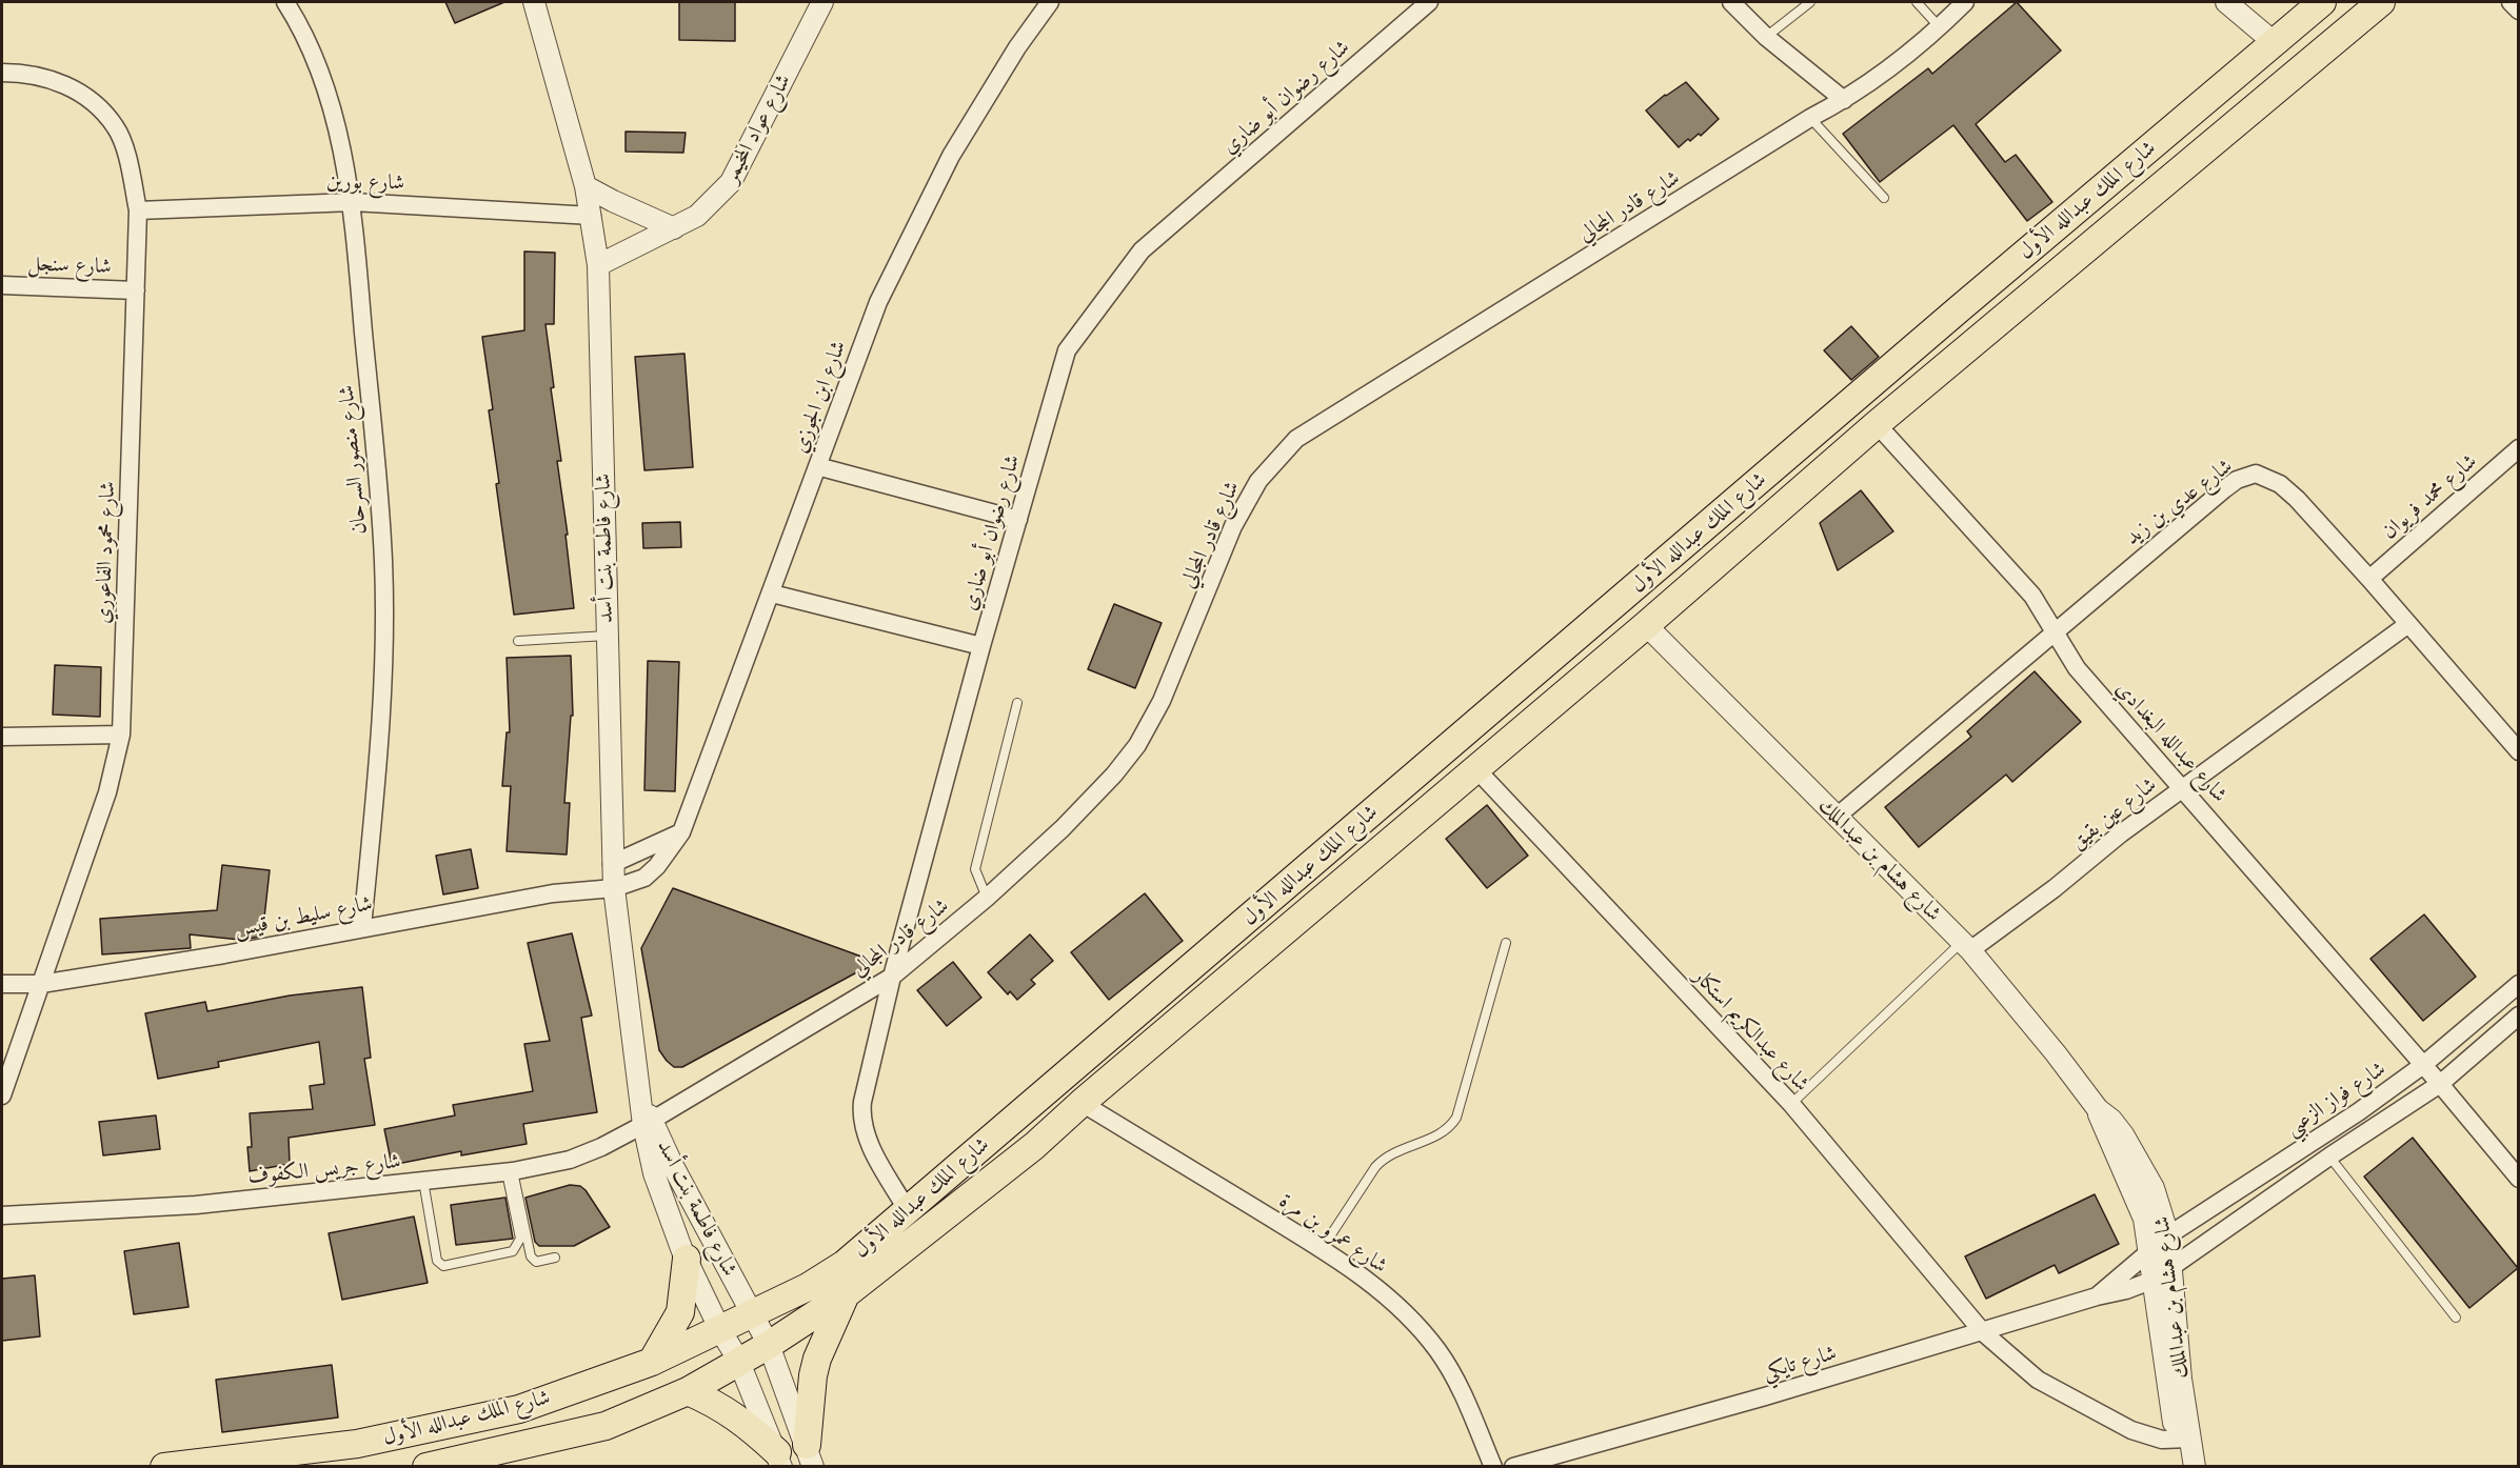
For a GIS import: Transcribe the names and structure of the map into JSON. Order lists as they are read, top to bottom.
{
  "streets": {
    "main road": ["شارع الملك عبدالله الأول"],
    "street": [
      "شارع رضوان أبو ضاري",
      "شارع عواد المخيمر",
      "شارع بورين",
      "شارع قادر المجالي",
      "شارع سنجل",
      "شارع ابن الجوزي",
      "شارع منصور السرحان",
      "شارع محمد فريوان",
      "شارع عدي بن زيد",
      "شارع فاطمة بنت أسد",
      "شارع محمود الفاعوري",
      "شارع عبدالله البغدادي",
      "شارع عين بقيق",
      "شارع هشام بن عبدالملك",
      "شارع سليط بن قيس",
      "شارع عبدالكريم استكار",
      "شارع فواز الزعبي",
      "شارع جريس الكفوف",
      "شارع عمرو بن مرة",
      "شارع تايكي"
    ]
  },
  "crossings": [
    ["شارع رضوان أبو ضاري", "شارع الملك عبدالله الأول"],
    ["شارع رضوان أبو ضاري", "شارع قادر المجالي"],
    ["شارع عواد المخيمر", "شارع فاطمة بنت أسد"],
    ["شارع بورين", "شارع منصور السرحان"],
    ["شارع بورين", "شارع فاطمة بنت أسد"],
    ["شارع بورين", "شارع محمود الفاعوري"],
    ["شارع الملك عبدالله الأول", "شارع فاطمة بنت أسد"],
    ["شارع الملك عبدالله الأول", "شارع عبدالله البغدادي"],
    ["شارع الملك عبدالله الأول", "شارع هشام بن عبدالملك"],
    ["شارع الملك عبدالله الأول", "شارع عبدالكريم استكار"],
    ["شارع الملك عبدالله الأول", "شارع عمرو بن مرة"],
    ["شارع قادر المجالي", "شارع فاطمة بنت أسد"],
    ["شارع قادر المجالي", "شارع جريس الكفوف"],
    ["شارع سنجل", "شارع محمود الفاعوري"],
    ["شارع ابن الجوزي", "شارع فاطمة بنت أسد"],
    ["شارع ابن الجوزي", "شارع سليط بن قيس"],
    ["شارع منصور السرحان", "شارع سليط بن قيس"],
    ["شارع محمد فريوان", "شارع عدي بن زيد"],
    ["شارع عدي بن زيد", "شارع عبدالله البغدادي"],
    ["شارع عدي بن زيد", "شارع عين بقيق"],
    ["شارع عدي بن زيد", "شارع هشام بن عبدالملك"],
    ["شارع فاطمة بنت أسد", "شارع سليط بن قيس"],
    ["شارع فاطمة بنت أسد", "شارع جريس الكفوف"],
    ["شارع محمود الفاعوري", "شارع سليط بن قيس"],
    ["شارع عبدالله البغدادي", "شارع عين بقيق"],
    ["شارع عبدالله البغدادي", "شارع فواز الزعبي"],
    ["شارع عين بقيق", "شارع هشام بن عبدالملك"],
    ["شارع هشام بن عبدالملك", "شارع عبدالكريم استكار"],
    ["شارع هشام بن عبدالملك", "شارع فواز الزعبي"],
    ["شارع هشام بن عبدالملك", "شارع تايكي"],
    ["شارع عبدالكريم استكار", "شارع تايكي"],
    ["شارع فواز الزعبي", "شارع تايكي"]
  ]
}
